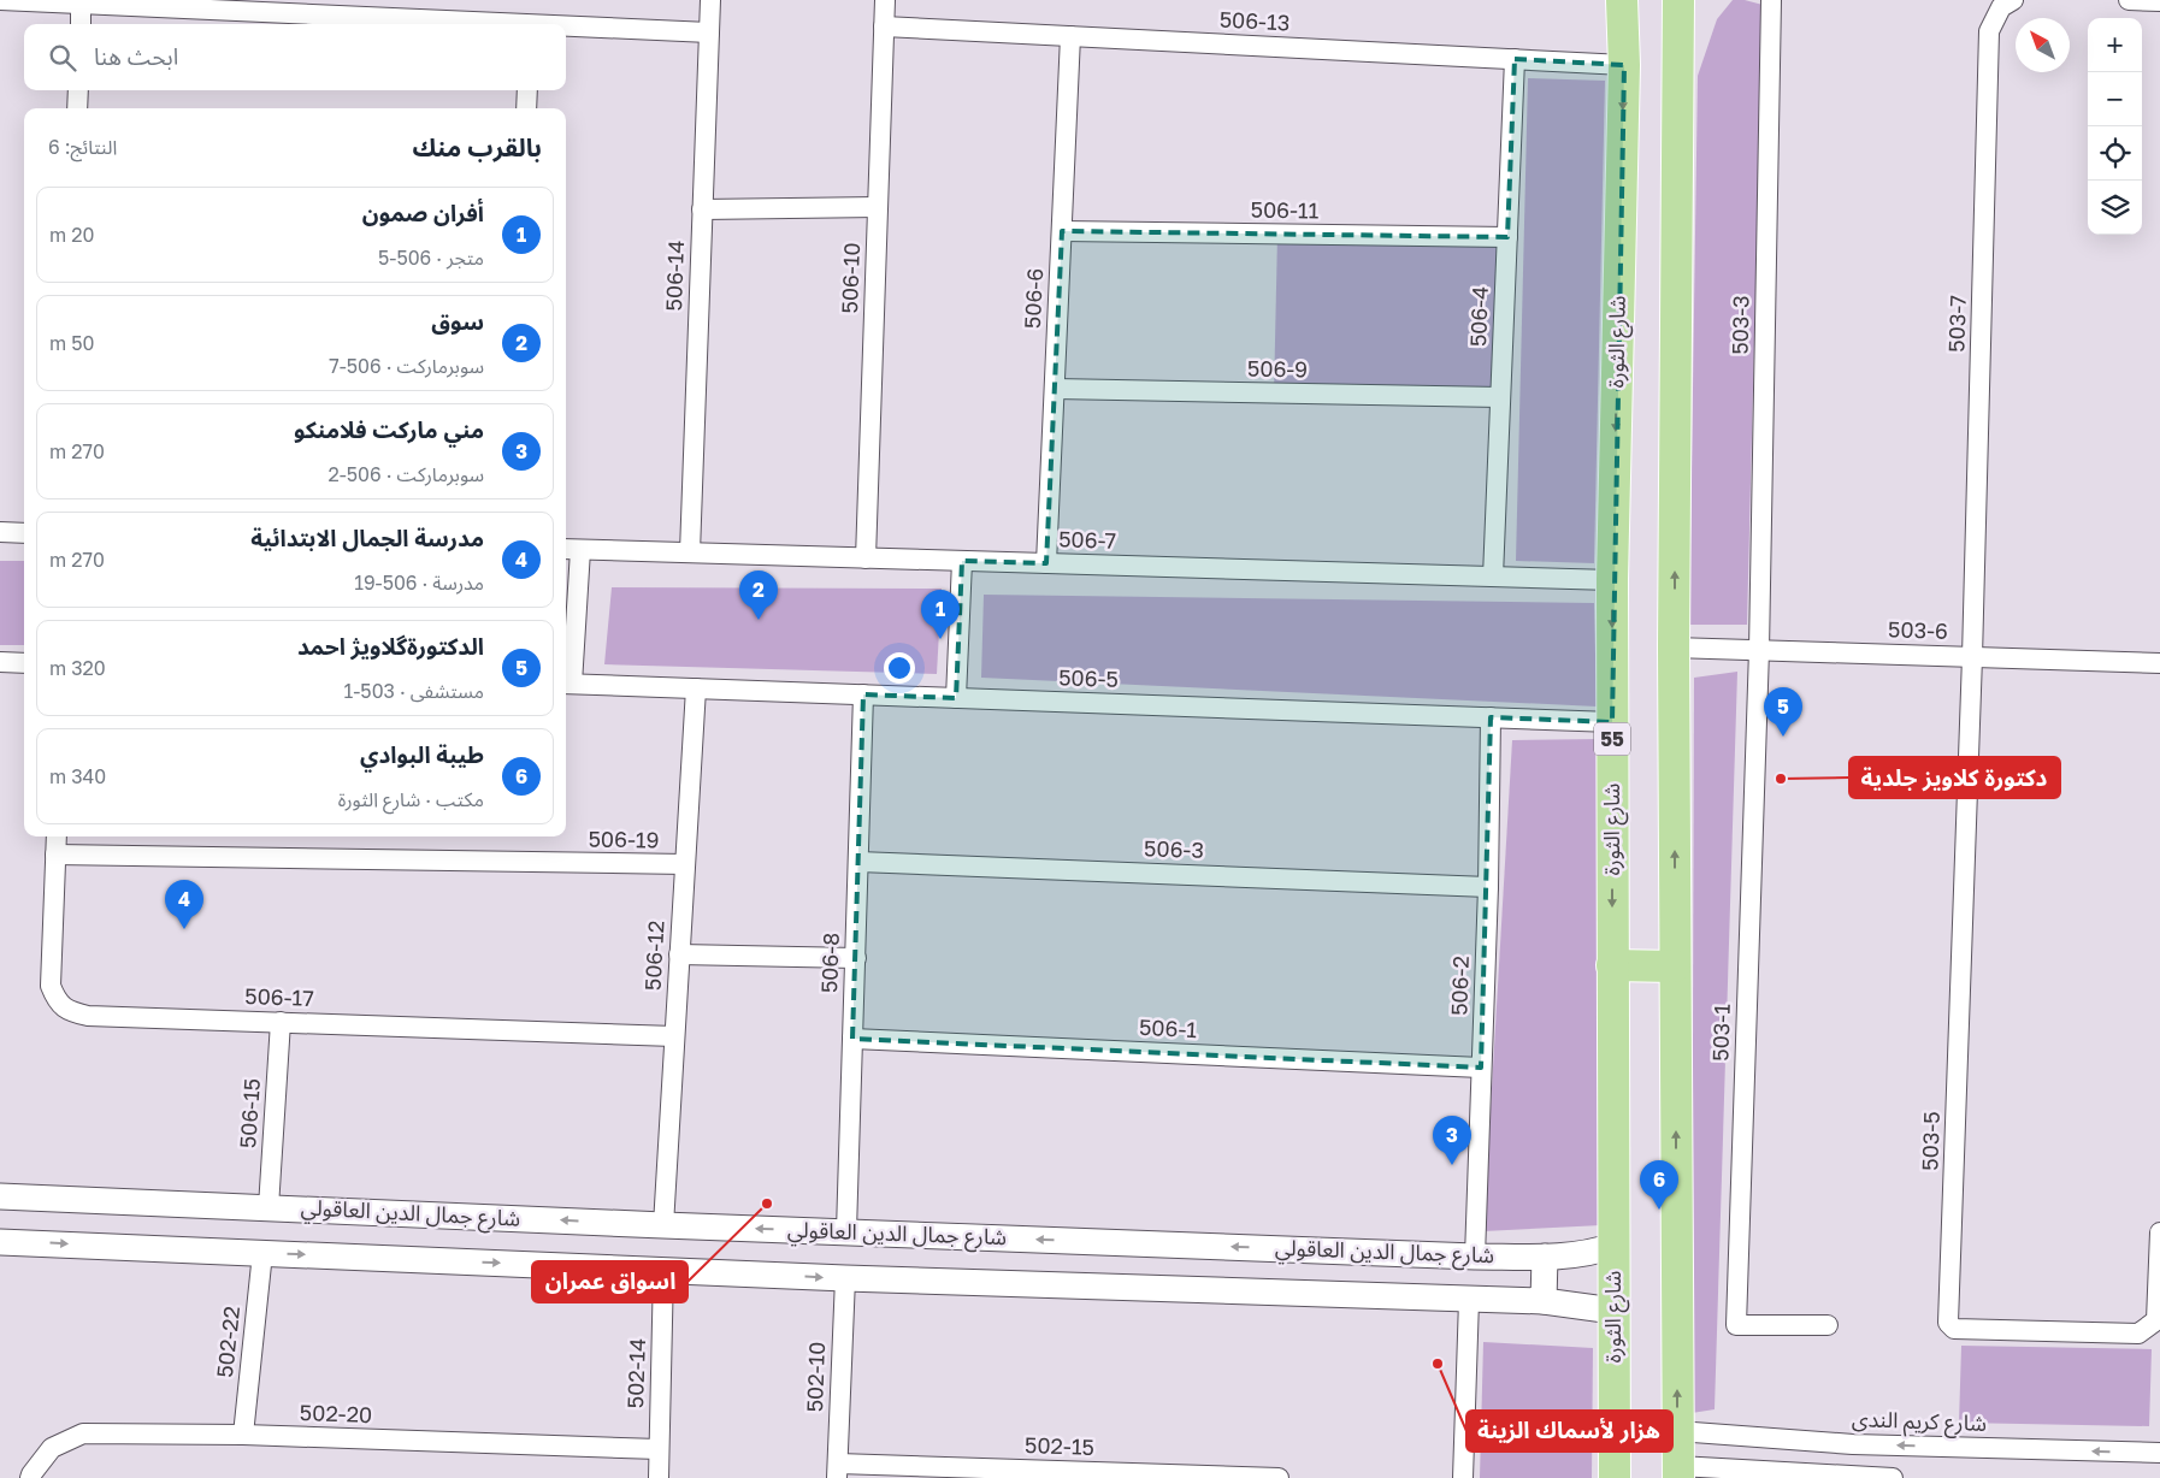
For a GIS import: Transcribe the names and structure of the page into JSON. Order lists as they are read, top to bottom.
{
  "streets": {
    "main road": ["شارع الثورة", "55"],
    "street": [
      "506-13",
      "506-11",
      "506-14",
      "506-10",
      "506-6",
      "506-4",
      "503-7",
      "503-3",
      "506-9",
      "506-7",
      "503-6",
      "506-5",
      "506-19",
      "506-3",
      "506-12",
      "506-8",
      "506-2",
      "506-17",
      "506-1",
      "503-1",
      "506-15",
      "503-5",
      "شارع جمال الدين العاقولي",
      "502-22",
      "502-14",
      "502-10",
      "502-20",
      "شارع كريم الندى",
      "502-15"
    ]
  },
  "crossings": [
    ["506-13", "506-10"],
    ["506-13", "506-6"],
    ["506-13", "506-4"],
    ["506-13", "شارع الثورة"],
    ["506-11", "506-6"],
    ["506-11", "506-4"],
    ["506-14", "506-7"],
    ["506-10", "506-7"],
    ["506-6", "506-9"],
    ["506-6", "506-7"],
    ["506-4", "506-9"],
    ["506-4", "506-7"],
    ["503-7", "503-6"],
    ["503-7", "503-5"],
    ["503-3", "503-6"],
    ["503-3", "503-1"],
    ["شارع الثورة", "506-7"],
    ["شارع الثورة", "506-5"],
    ["شارع الثورة", "شارع جمال الدين العاقولي"],
    ["503-6", "503-1"],
    ["503-6", "503-5"],
    ["506-5", "506-12"],
    ["506-5", "506-8"],
    ["506-5", "506-2"],
    ["506-19", "506-12"],
    ["506-19", "506-17"],
    ["506-3", "506-8"],
    ["506-3", "506-2"],
    ["506-12", "506-17"],
    ["506-12", "شارع جمال الدين العاقولي"],
    ["506-8", "506-1"],
    ["506-8", "شارع جمال الدين العاقولي"],
    ["506-2", "506-1"],
    ["506-2", "شارع جمال الدين العاقولي"],
    ["506-17", "506-15"],
    ["506-15", "شارع جمال الدين العاقولي"],
    ["شارع جمال الدين العاقولي", "502-22"],
    ["شارع جمال الدين العاقولي", "502-14"],
    ["شارع جمال الدين العاقولي", "502-10"],
    ["502-22", "502-20"],
    ["502-14", "502-20"],
    ["502-10", "502-15"]
  ],
  "places": ["دكتورة كلاويز جلدية", "اسواق عمران", "هزار لأسماك الزينة"],
  "north": "top left",
  "page": {
    "map_buttons": ["+", "−"],
    "search": "ابحث هنا",
    "heading": ["بالقرب منك", "النتائج: 6"],
    "list": [
      {
        "mark": "1",
        "name": "أفران صمون",
        "note": "متجر · 506-5",
        "value": "20 m"
      },
      {
        "mark": "2",
        "name": "سوق",
        "note": "سوبرماركت · 506-7",
        "value": "50 m"
      },
      {
        "mark": "3",
        "name": "مني ماركت فلامنكو",
        "note": "سوبرماركت · 506-2",
        "value": "270 m"
      },
      {
        "mark": "4",
        "name": "مدرسة الجمال الابتدائية",
        "note": "مدرسة · 506-19",
        "value": "270 m"
      },
      {
        "mark": "5",
        "name": "الدكتورةگلاويژ احمد",
        "note": "مستشفى · 503-1",
        "value": "320 m"
      },
      {
        "mark": "6",
        "name": "طيبة البوادي",
        "note": "مكتب · شارع الثورة",
        "value": "340 m"
      }
    ],
    "pins": [
      "2",
      "1",
      "5",
      "4",
      "3",
      "6"
    ]
  }
}
